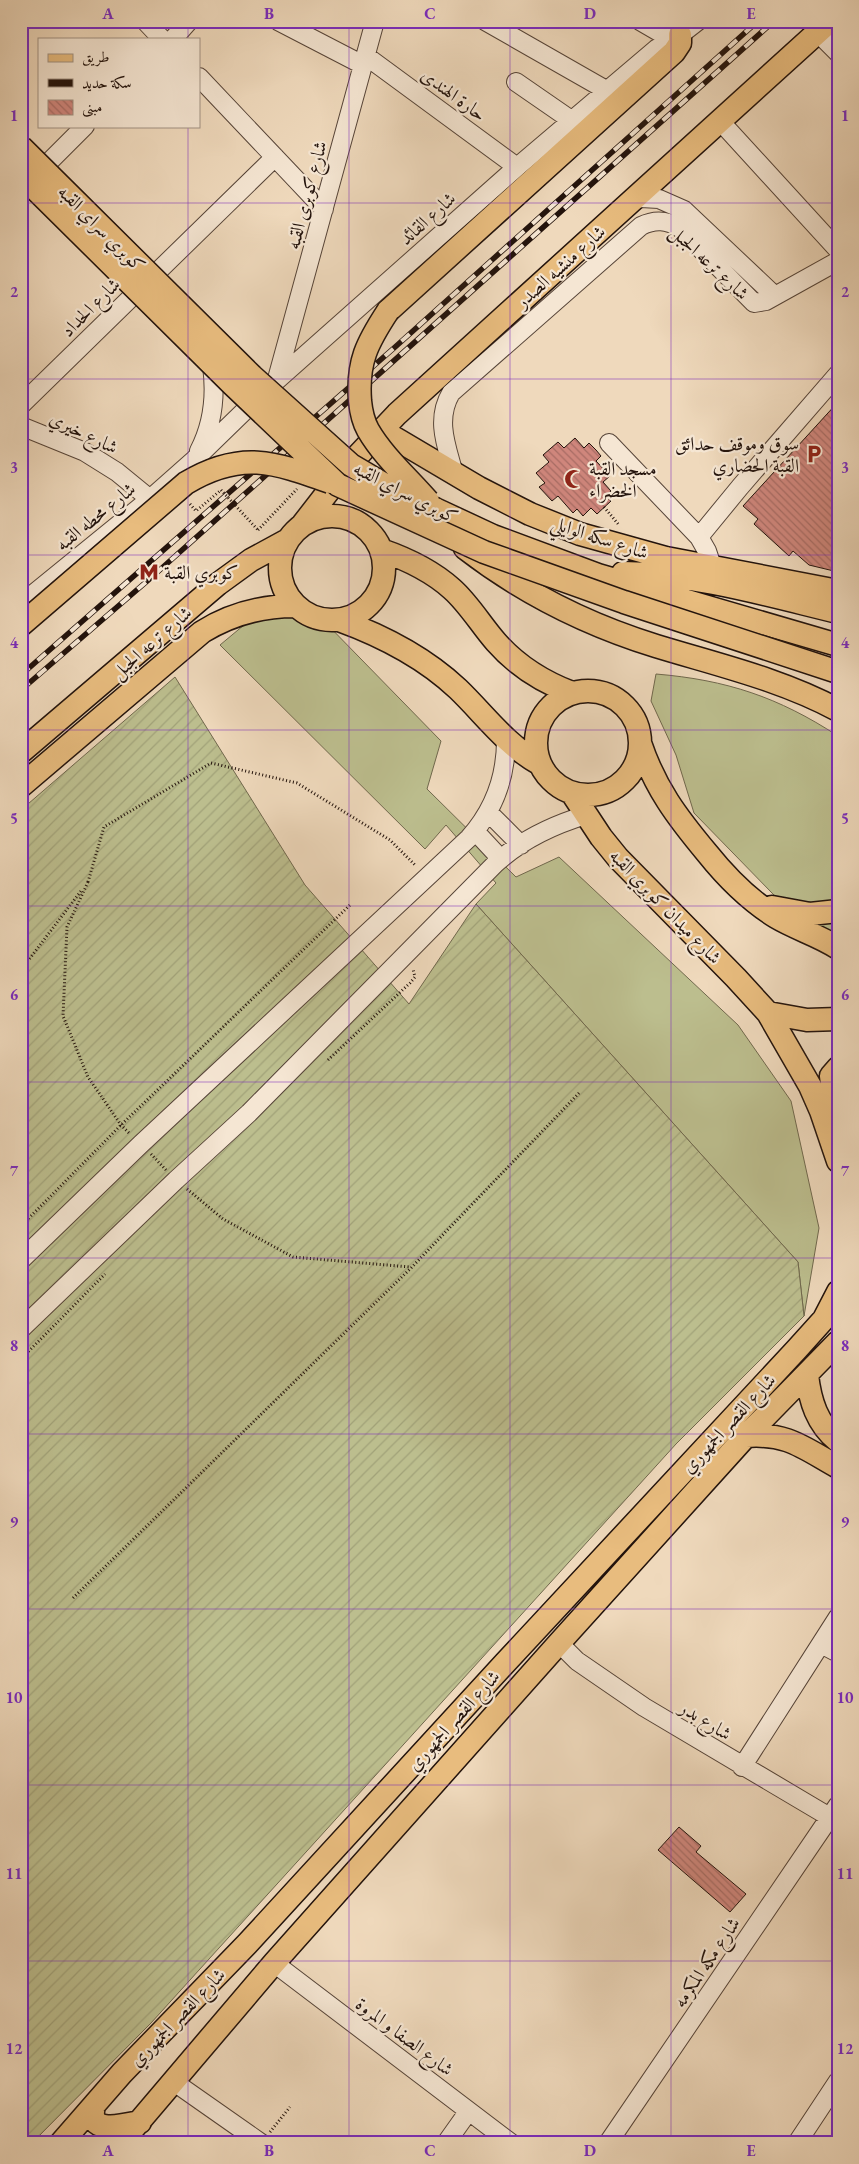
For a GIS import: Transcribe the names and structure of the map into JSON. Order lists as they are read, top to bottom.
{
  "streets": {
    "main road": [
      "كوبري سراي القبه",
      "شارع ترعه الجبل",
      "شارع منشيه الصدر",
      "شارع سكه الوايلي",
      "شارع ميدان كوبري القبه",
      "شارع القصر الجمهوري"
    ],
    "street": [
      "حارة الهندى",
      "شارع كوبرى القبه",
      "شارع القائد",
      "شارع الحداد",
      "شارع خيري",
      "شارع محطه القبه",
      "شارع بدر",
      "شارع مكه المكرمه",
      "شارع الصفا و المروة"
    ]
  },
  "crossings": [
    ["حارة الهندى", "شارع كوبرى القبه"],
    ["حارة الهندى", "شارع القائد"],
    ["شارع كوبرى القبه", "شارع القائد"],
    ["شارع القائد", "شارع محطه القبه"],
    ["شارع ترعه الجبل", "شارع منشيه الصدر"],
    ["شارع ترعه الجبل", "شارع سكه الوايلي"],
    ["شارع منشيه الصدر", "شارع سكه الوايلي"],
    ["شارع خيري", "شارع محطه القبه"],
    ["شارع القصر الجمهوري", "شارع بدر"],
    ["شارع القصر الجمهوري", "شارع الصفا و المروة"],
    ["شارع بدر", "شارع مكه المكرمه"]
  ],
  "places": {
    "parking": ["سوق وموقف حدائق القبة الحضاري"],
    "mosque": ["مسجد القبة الخضراء"],
    "metro station": ["كوبري القبة"]
  },
  "legend": ["طريق", "سكة حديد", "مبنى"],
  "grid": {
    "columns": [
      "A",
      "B",
      "C",
      "D",
      "E"
    ],
    "rows": [
      "1",
      "2",
      "3",
      "4",
      "5",
      "6",
      "7",
      "8",
      "9",
      "10",
      "11",
      "12"
    ]
  }
}
